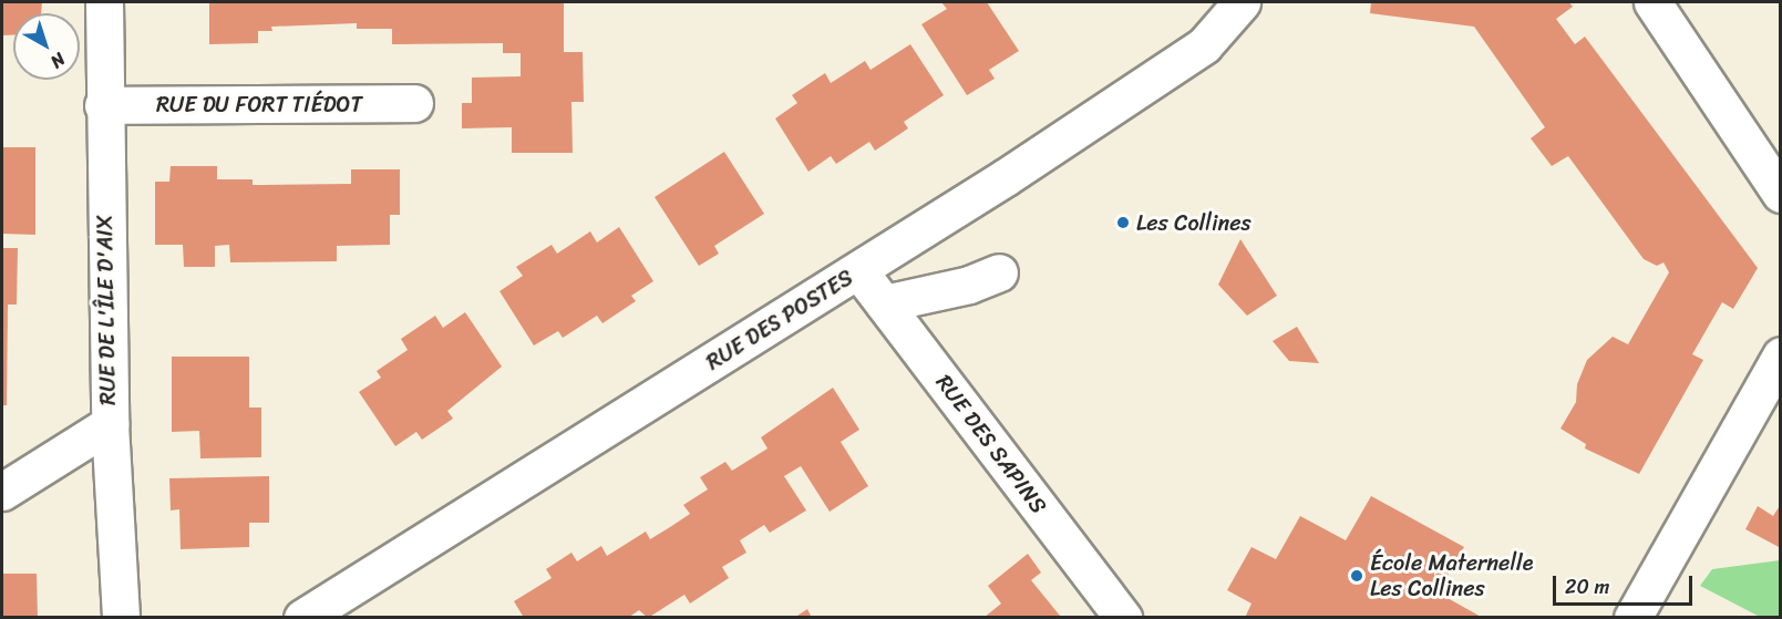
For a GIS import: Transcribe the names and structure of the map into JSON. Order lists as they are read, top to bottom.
{
  "streets": {
    "street": [
      "RUE DU FORT TIÉDOT",
      "RUE DE L'ÎLE D'AIX",
      "RUE DES POSTES",
      "RUE DES SAPINS"
    ]
  },
  "crossings": [
    ["RUE DU FORT TIÉDOT", "RUE DE L'ÎLE D'AIX"],
    ["RUE DES POSTES", "RUE DES SAPINS"]
  ],
  "places": ["Les Collines", "École Maternelle Les Collines"],
  "scale_bar": "20 m",
  "north": "bottom right"
}
